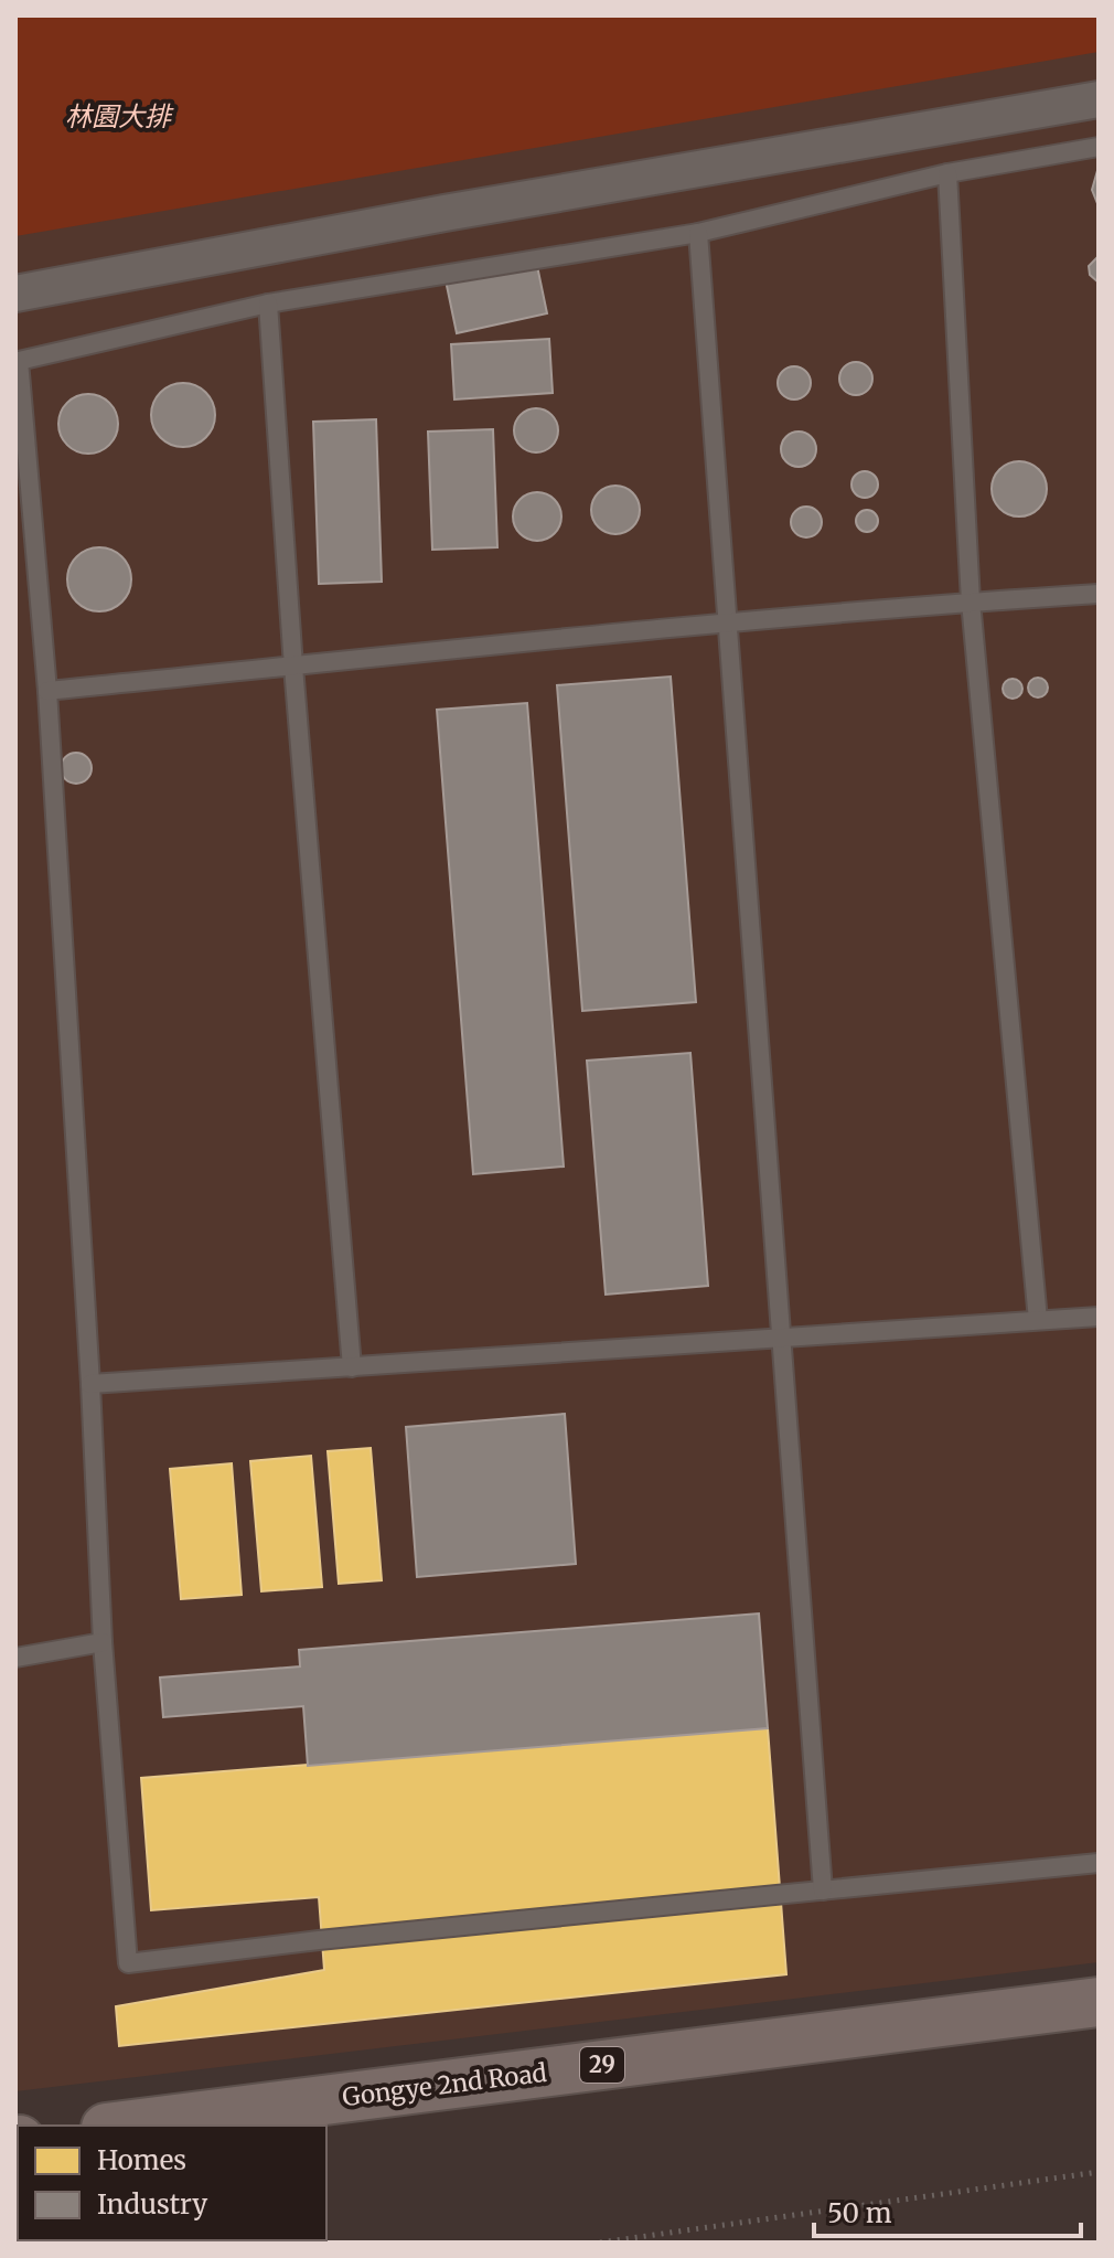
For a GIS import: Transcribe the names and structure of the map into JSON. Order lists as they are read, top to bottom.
{
  "streets": {
    "main road": ["29", "Gongye 2nd Road"]
  },
  "water": ["林園大排"],
  "legend": ["Homes", "Industry"],
  "scale_bar": "50 m"
}
